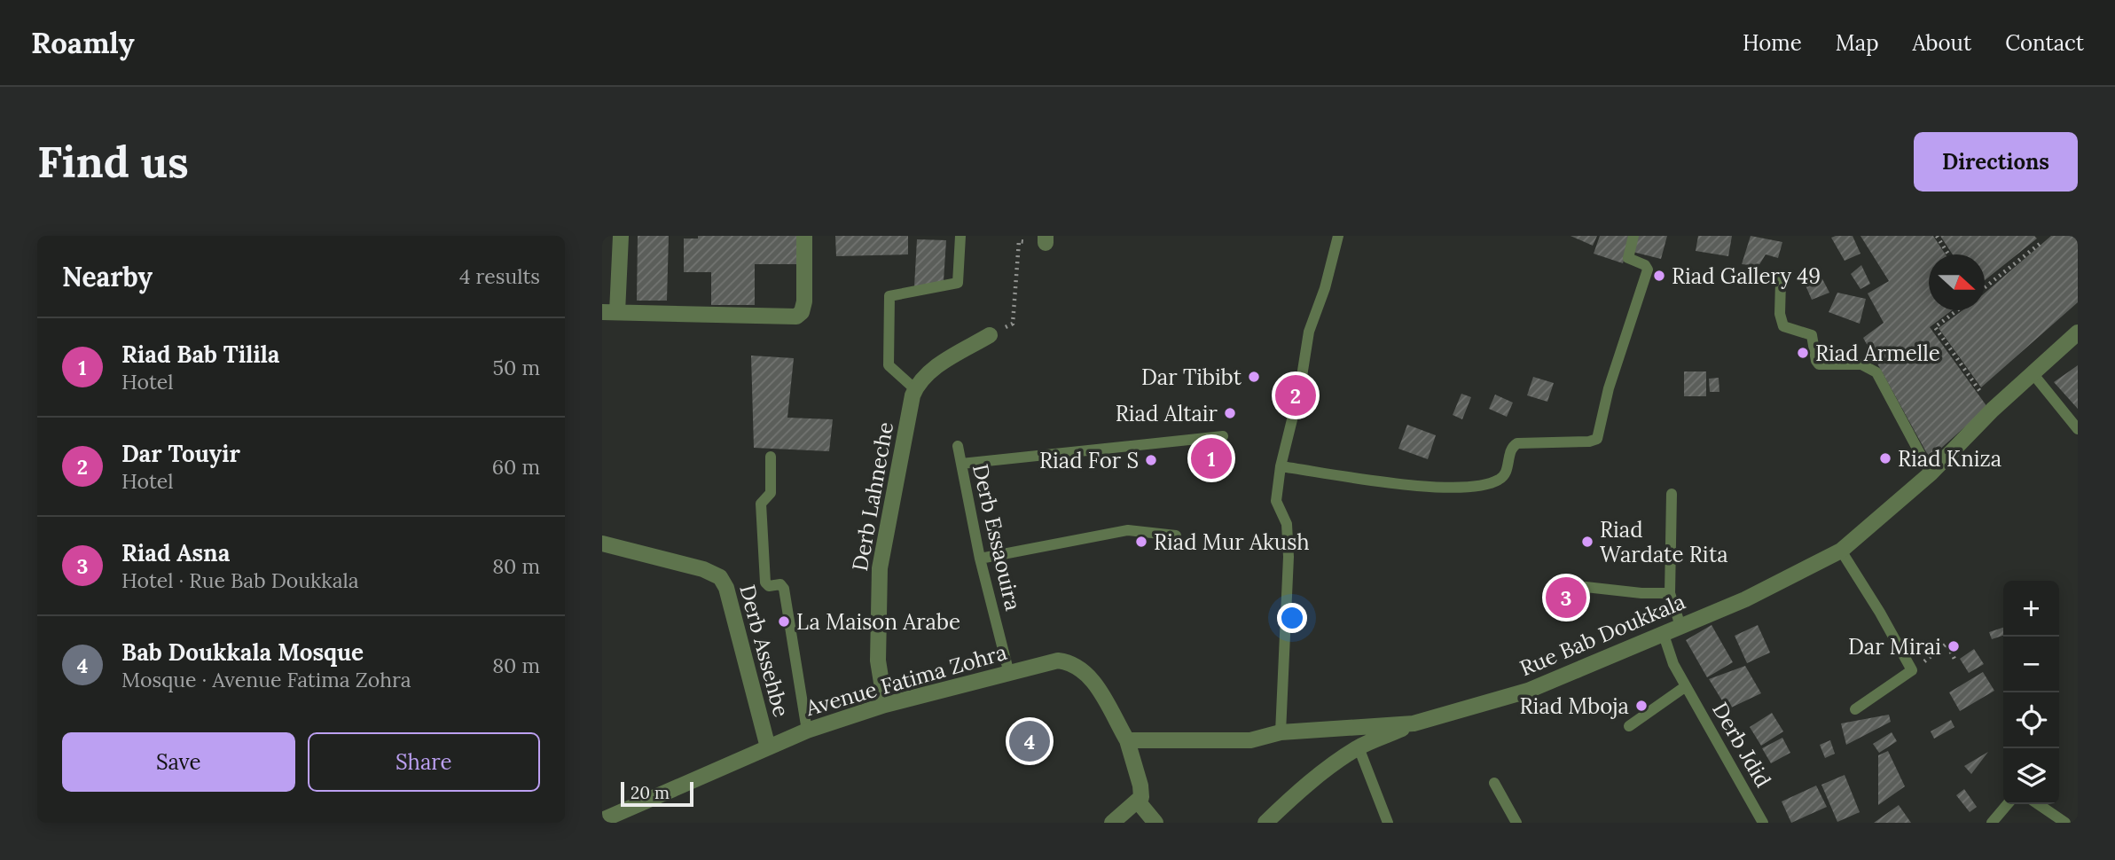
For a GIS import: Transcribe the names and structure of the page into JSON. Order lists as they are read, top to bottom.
{
  "streets": {
    "street": [
      "Derb Lahneche",
      "Rue Bab Doukkala",
      "Derb Assehbe",
      "Avenue Fatima Zohra"
    ],
    "lane": ["Derb Essaouira", "Derb Jdid"]
  },
  "crossings": [
    ["Derb Lahneche", "Avenue Fatima Zohra"],
    ["Derb Essaouira", "Avenue Fatima Zohra"],
    ["Rue Bab Doukkala", "Avenue Fatima Zohra"],
    ["Rue Bab Doukkala", "Derb Jdid"],
    ["Derb Assehbe", "Avenue Fatima Zohra"]
  ],
  "places": [
    "Riad Gallery 49",
    "Riad Armelle",
    "Dar Tibibt",
    "Riad Altair",
    "Riad Kniza",
    "Riad For S",
    "Riad Mur Akush",
    "Riad Wardate Rita",
    "La Maison Arabe",
    "Dar Mirai",
    "Riad Mboja"
  ],
  "scale_bar": "20 m",
  "north": "right",
  "page": {
    "header": "Roamly",
    "nav": [
      "Home",
      "Map",
      "About",
      "Contact"
    ],
    "buttons": [
      "Directions",
      ["Save", "Share"]
    ],
    "title": "Find us",
    "heading": ["Nearby", "4 results"],
    "list": [
      {
        "mark": "1",
        "name": "Riad Bab Tilila",
        "note": "Hotel",
        "value": "50 m"
      },
      {
        "mark": "2",
        "name": "Dar Touyir",
        "note": "Hotel",
        "value": "60 m"
      },
      {
        "mark": "3",
        "name": "Riad Asna",
        "note": "Hotel · Rue Bab Doukkala",
        "value": "80 m"
      },
      {
        "mark": "4",
        "name": "Bab Doukkala Mosque",
        "note": "Mosque · Avenue Fatima Zohra",
        "value": "80 m"
      }
    ],
    "pins": [
      "2",
      "1",
      "3",
      "4"
    ],
    "map_buttons": ["+", "−"],
    "scale": "20 m"
  }
}
